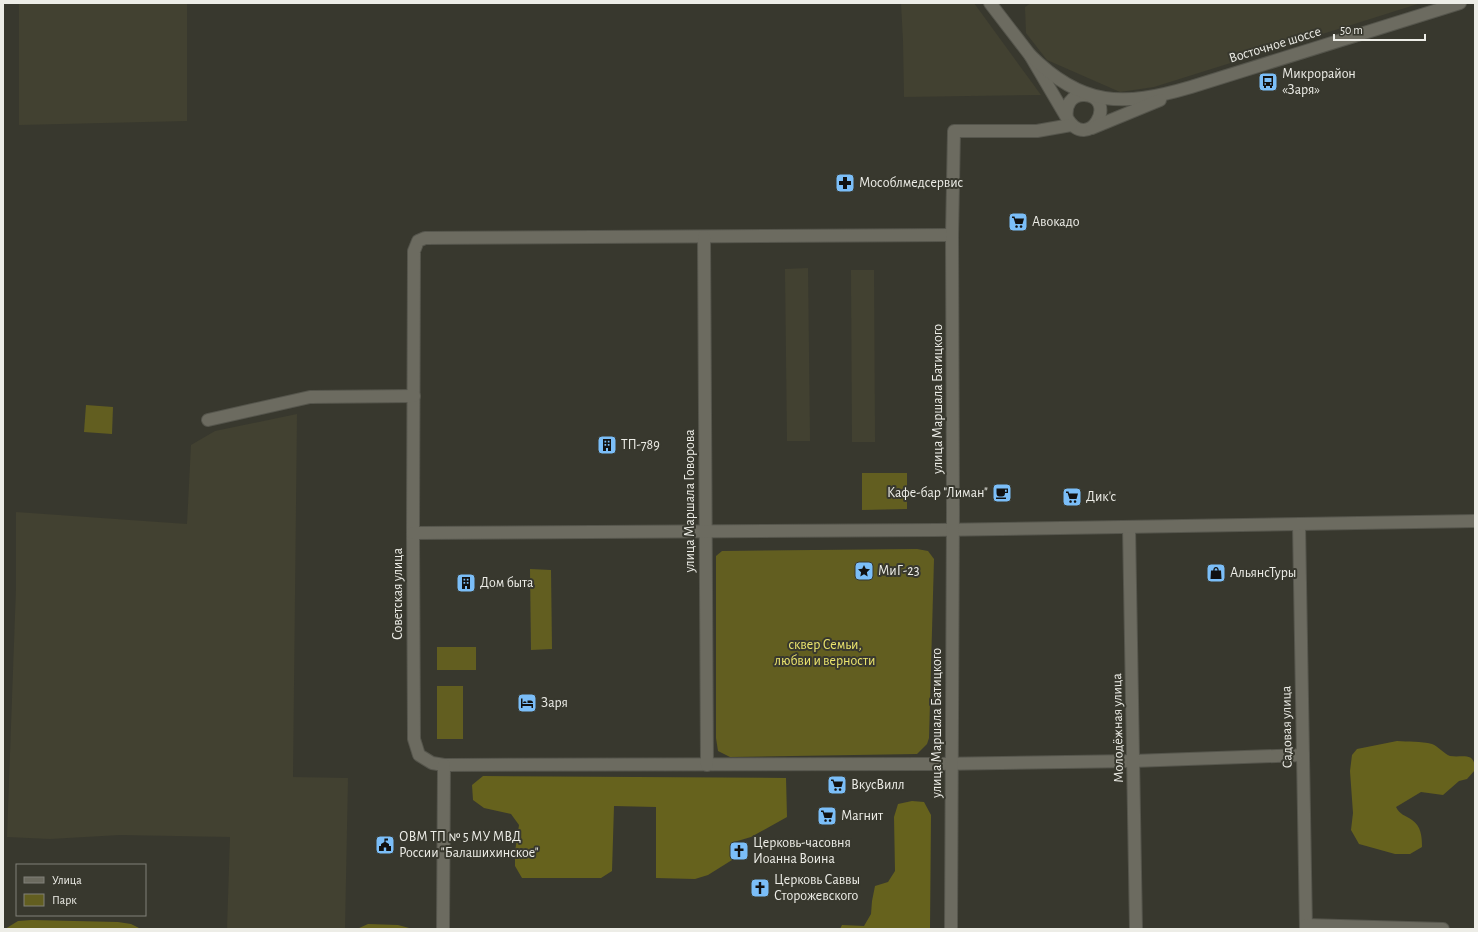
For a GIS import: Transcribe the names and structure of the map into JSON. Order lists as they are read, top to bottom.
{
  "streets": {
    "street": [
      "Восточное шоссе",
      "улица Маршала Батицкого",
      "улица Маршала Говорова",
      "Советская улица",
      "Садовая улица",
      "Молодёжная улица"
    ]
  },
  "crossings": [
    ["Восточное шоссе", "улица Маршала Батицкого"],
    ["улица Маршала Говорова", "Советская улица"]
  ],
  "parks": ["сквер Семьи, любви и верности"],
  "places": {
    "bus stop": ["Микрорайон «Заря»"],
    "pharmacy": ["Мособлмедсервис"],
    "supermarket": [
      "Авокадо",
      "Дик'с",
      "ВкусВилл",
      "Магнит"
    ],
    "building": ["ТП-789", "Дом быта"],
    "cafe": ["Кафе-бар \"Лиман\""],
    "place": ["МиГ-23"],
    "shop": ["АльянсТуры"],
    "hotel": ["Заря"],
    "public building": ["ОВМ ТП № 5 МУ МВД России \"Балашихинское\""],
    "church": ["Церковь-часовня Иоанна Воина", "Церковь Саввы Сторожевского"]
  },
  "legend": ["Улица", "Парк"],
  "scale_bar": "50 m"
}
